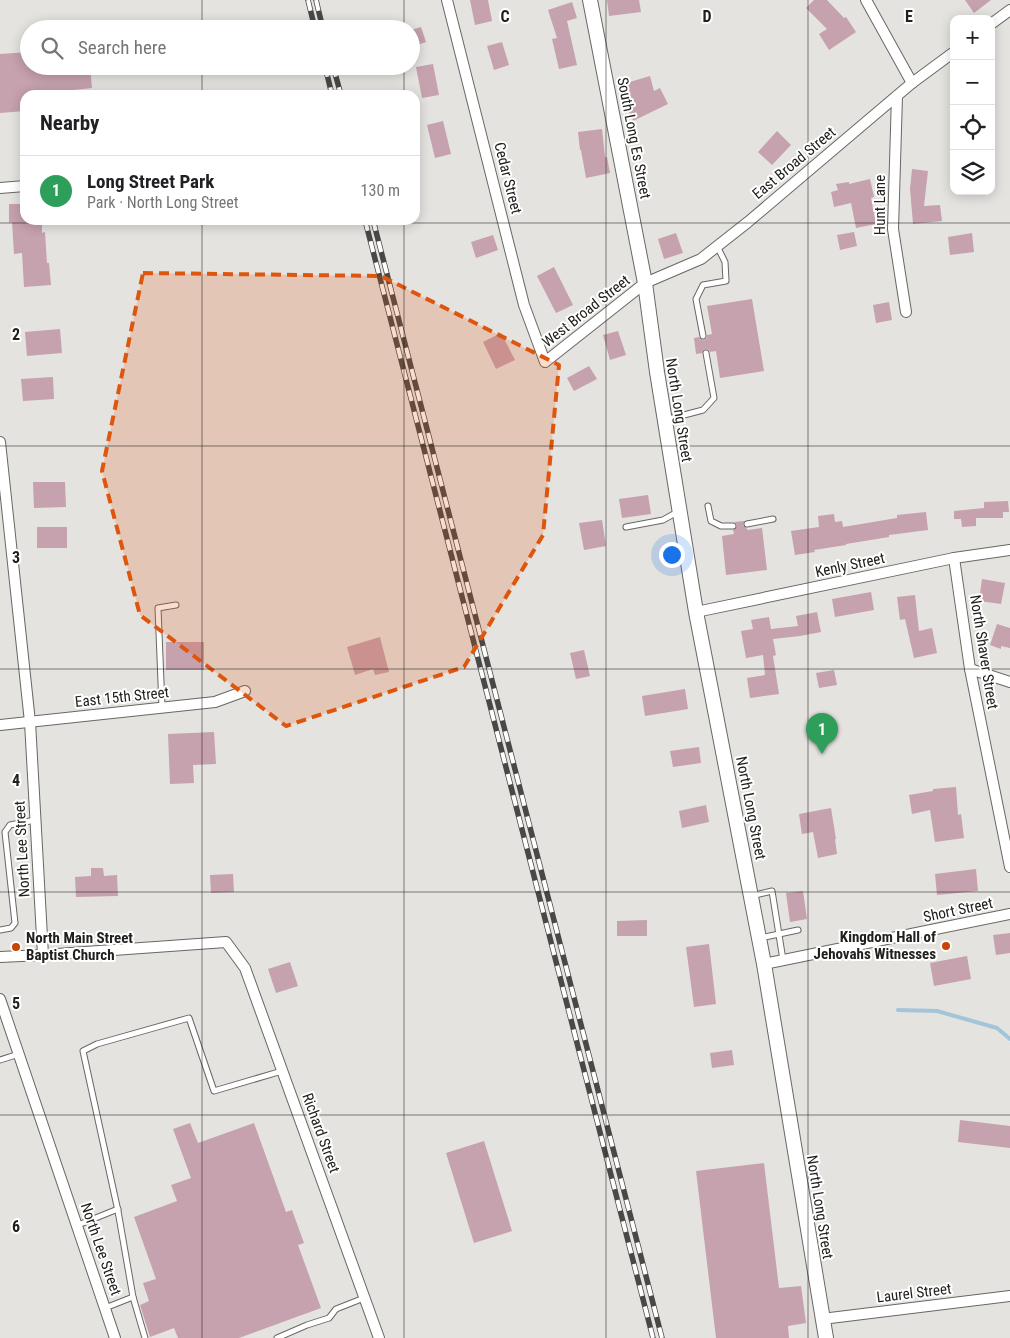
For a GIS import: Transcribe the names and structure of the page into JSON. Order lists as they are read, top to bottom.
{
  "streets": {
    "street": [
      "South Long Es Street",
      "East Broad Street",
      "Cedar Street",
      "Hunt Lane",
      "West Broad Street",
      "North Long Street",
      "Kenly Street",
      "North Shaver Street",
      "East 15th Street",
      "North Lee Street",
      "Short Street",
      "Richard Street",
      "Laurel Street"
    ]
  },
  "crossings": [
    ["South Long Es Street", "East Broad Street"],
    ["South Long Es Street", "West Broad Street"],
    ["South Long Es Street", "North Long Street"],
    ["East Broad Street", "Hunt Lane"],
    ["East Broad Street", "West Broad Street"],
    ["East Broad Street", "North Long Street"],
    ["Cedar Street", "West Broad Street"],
    ["West Broad Street", "North Long Street"],
    ["North Long Street", "Kenly Street"],
    ["North Long Street", "Short Street"],
    ["North Long Street", "Laurel Street"],
    ["Kenly Street", "North Shaver Street"],
    ["East 15th Street", "North Lee Street"],
    ["North Lee Street", "Richard Street"]
  ],
  "places": ["Kingdom Hall of Jehovahs Witnesses", "North Main Street Baptist Church"],
  "page": {
    "map_buttons": ["+", "−"],
    "search": "Search here",
    "heading": "Nearby",
    "list": [
      {
        "mark": "1",
        "name": "Long Street Park",
        "note": "Park · North Long Street",
        "value": "130 m"
      }
    ],
    "pins": "1"
  },
  "grid": {
    "columns": ["C", "D", "E"],
    "rows": [
      "2",
      "3",
      "4",
      "5",
      "6"
    ]
  }
}
